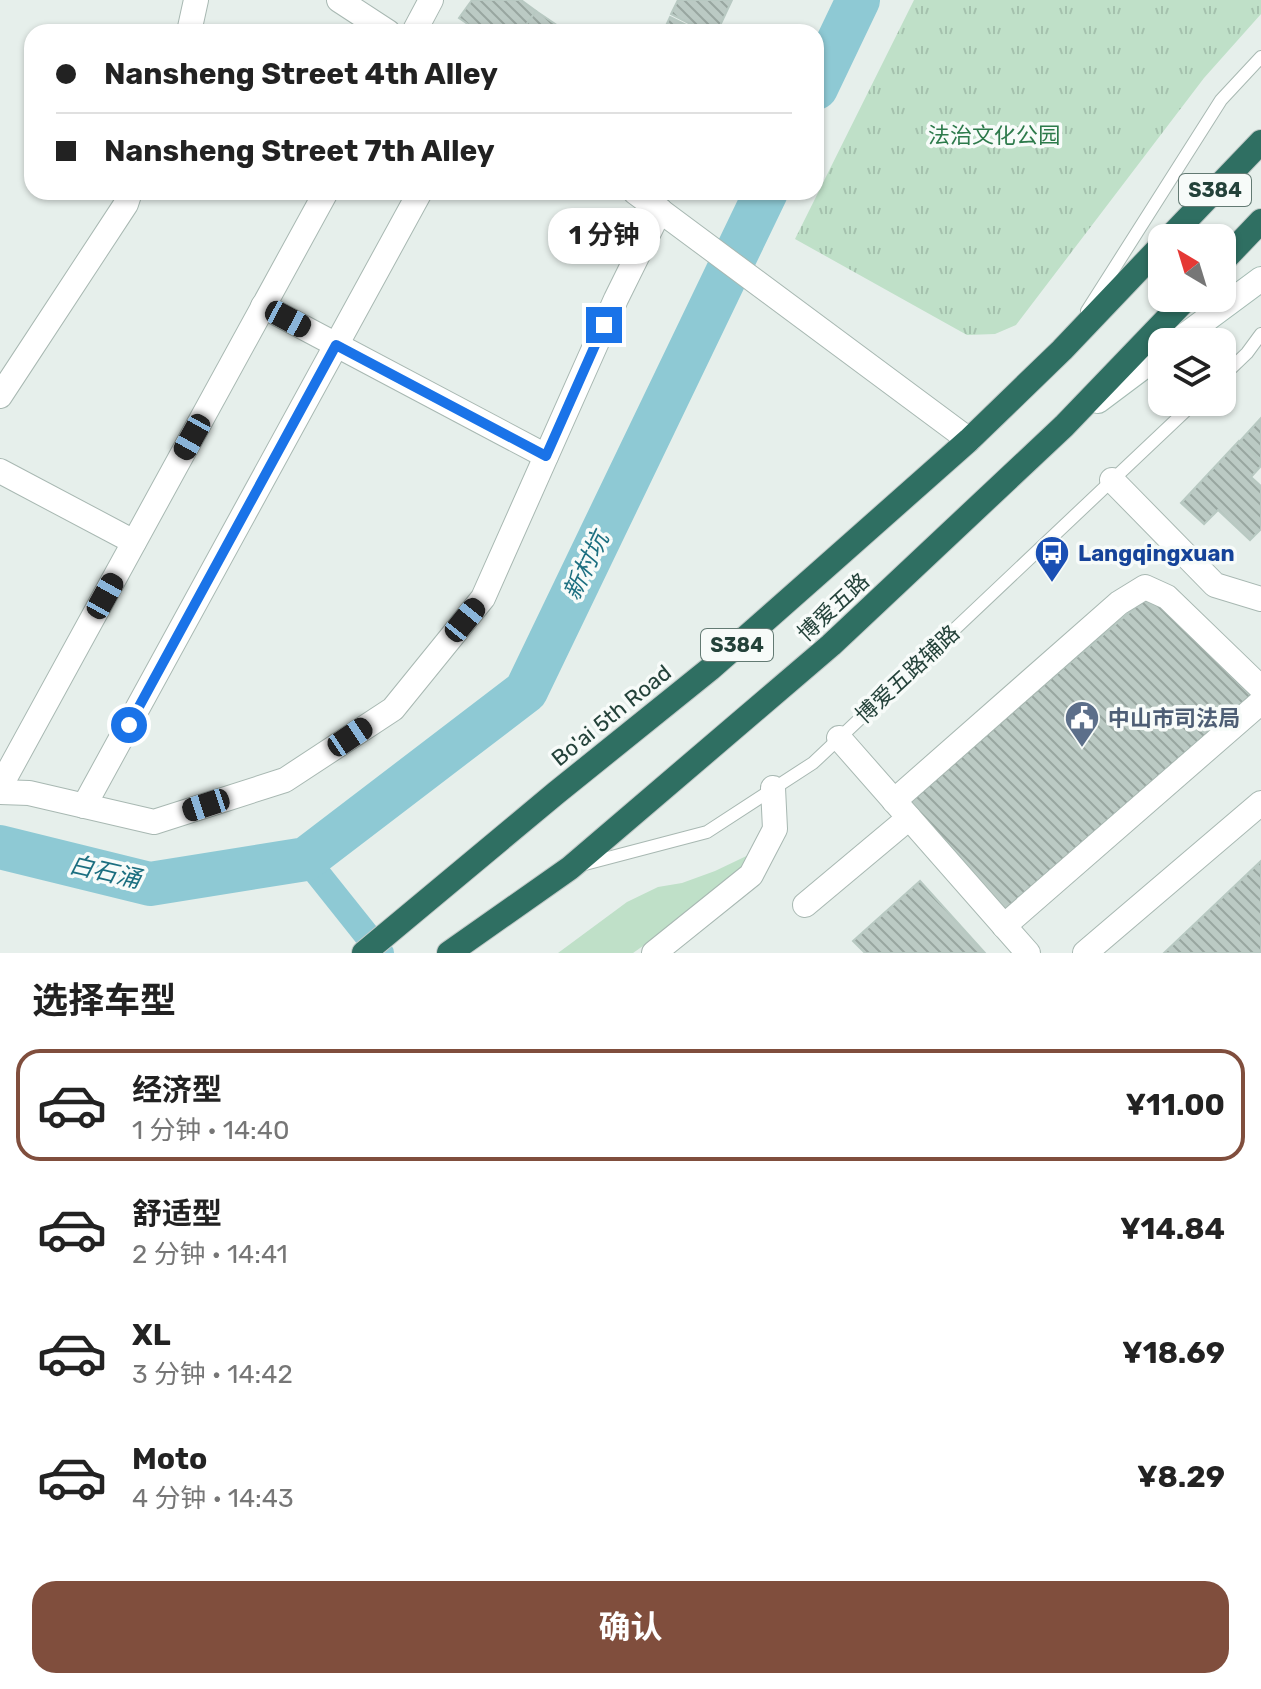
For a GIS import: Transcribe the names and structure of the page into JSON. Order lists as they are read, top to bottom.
{
  "streets": {
    "highway": ["S384", "博爱五路", "Bo'ai 5th Road"],
    "lane": ["博爱五路辅路"]
  },
  "crossings": [
    ["S384", "Bo'ai 5th Road"],
    ["博爱五路", "博爱五路辅路"]
  ],
  "water": ["新村坑", "白石涌"],
  "parks": ["法治文化公园"],
  "places": {
    "bus stop": ["Langqingxuan"],
    "public building": ["中山市司法局"]
  },
  "north": "top left",
  "page": {
    "banner": ["Nansheng Street 4th Alley", "Nansheng Street 7th Alley"],
    "bubble": "1 分钟",
    "heading": "选择车型",
    "list": [
      {
        "name": "经济型",
        "note": "1 分钟 · 14:40",
        "value": "¥11.00"
      },
      {
        "name": "舒适型",
        "note": "2 分钟 · 14:41",
        "value": "¥14.84"
      },
      {
        "name": "XL",
        "note": "3 分钟 · 14:42",
        "value": "¥18.69"
      },
      {
        "name": "Moto",
        "note": "4 分钟 · 14:43",
        "value": "¥8.29"
      }
    ],
    "buttons": "确认"
  }
}
